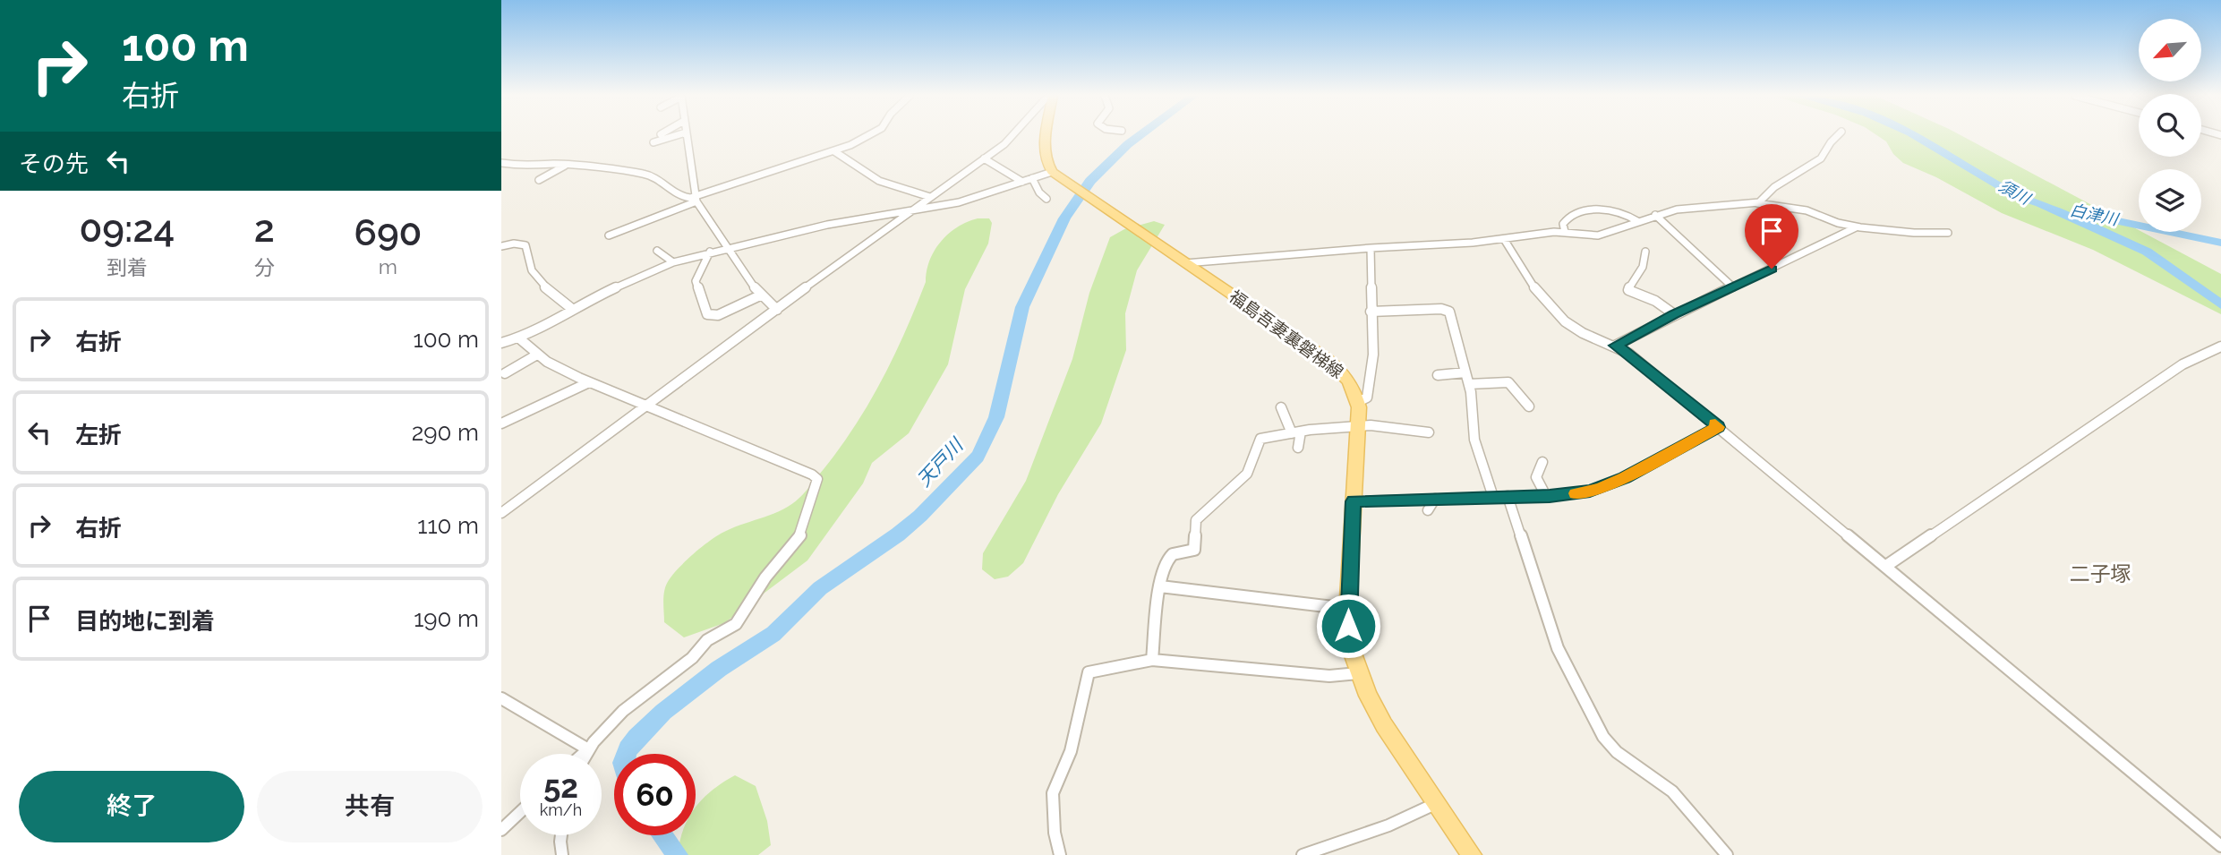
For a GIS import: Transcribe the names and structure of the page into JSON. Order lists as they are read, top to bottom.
{
  "streets": {
    "main road": ["福島吾妻裏磐梯線"]
  },
  "districts": ["二子塚"],
  "water": ["須川", "白津川", "天戸川"],
  "north": "bottom left",
  "page": {
    "turn": ["100 m", "右折"],
    "then": "その先",
    "eta": [
      "09:24",
      "到着",
      "2",
      "分",
      "690",
      "m"
    ],
    "list": [
      {
        "name": "右折",
        "value": "100 m"
      },
      {
        "name": "左折",
        "value": "290 m"
      },
      {
        "name": "右折",
        "value": "110 m"
      },
      {
        "name": "目的地に到着",
        "value": "190 m"
      }
    ],
    "speed": "52 km/h",
    "limit": "60",
    "buttons": ["終了", "共有"]
  }
}
